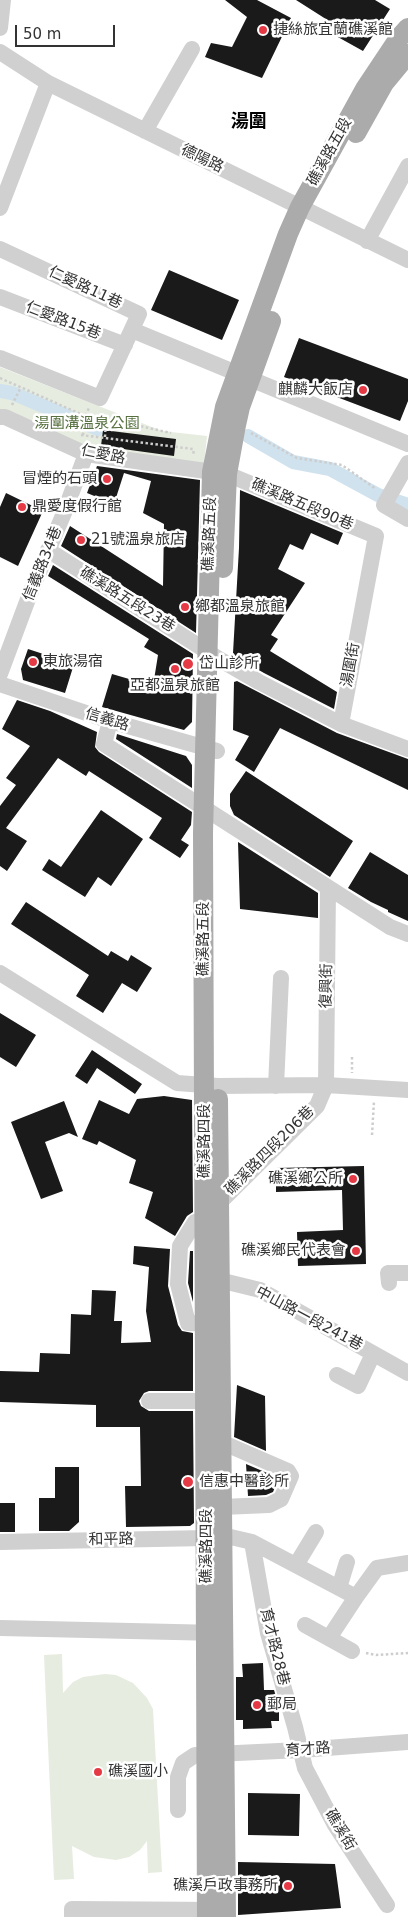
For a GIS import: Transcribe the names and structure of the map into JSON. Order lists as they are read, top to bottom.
{
  "streets": {
    "main road": ["礁溪路五段", "礁溪路四段"],
    "street": [
      "德陽路",
      "仁愛路11巷",
      "仁愛路15巷",
      "仁愛路",
      "礁溪路五段90巷",
      "信義路34巷",
      "礁溪路五段23巷",
      "湯圍街",
      "信義路",
      "復興街",
      "礁溪路四段206巷",
      "中山路一段241巷",
      "和平路",
      "育才路28巷",
      "育才路",
      "礁溪街"
    ]
  },
  "crossings": [
    ["礁溪路五段", "德陽路"],
    ["礁溪路五段", "仁愛路"],
    ["礁溪路五段", "礁溪路五段90巷"],
    ["礁溪路五段", "礁溪路五段23巷"],
    ["礁溪路五段", "信義路"],
    ["礁溪路五段", "礁溪路四段"],
    ["仁愛路11巷", "仁愛路15巷"],
    ["仁愛路", "礁溪路五段90巷"],
    ["仁愛路", "信義路34巷"],
    ["礁溪路五段90巷", "湯圍街"],
    ["信義路34巷", "礁溪路五段23巷"],
    ["礁溪路五段23巷", "湯圍街"],
    ["復興街", "礁溪路四段206巷"],
    ["礁溪路四段", "礁溪路四段206巷"],
    ["礁溪路四段", "中山路一段241巷"],
    ["礁溪路四段", "和平路"],
    ["礁溪路四段", "育才路"],
    ["礁溪路四段206巷", "中山路一段241巷"],
    ["和平路", "育才路28巷"],
    ["育才路28巷", "育才路"],
    ["育才路28巷", "礁溪街"],
    ["育才路", "礁溪街"]
  ],
  "districts": ["湯圍"],
  "parks": ["湯圍溝溫泉公園"],
  "places": [
    "捷絲旅宜蘭礁溪館",
    "麒麟大飯店",
    "冒煙的石頭",
    "鼎愛度假行館",
    "21號溫泉旅店",
    "鄉都溫泉旅館",
    "東旅湯宿",
    "岱山診所",
    "亞都溫泉旅館",
    "礁溪鄉公所",
    "礁溪鄉民代表會",
    "信惠中醫診所",
    "郵局",
    "礁溪國小",
    "礁溪戶政事務所"
  ],
  "scale_bar": "50 m"
}
